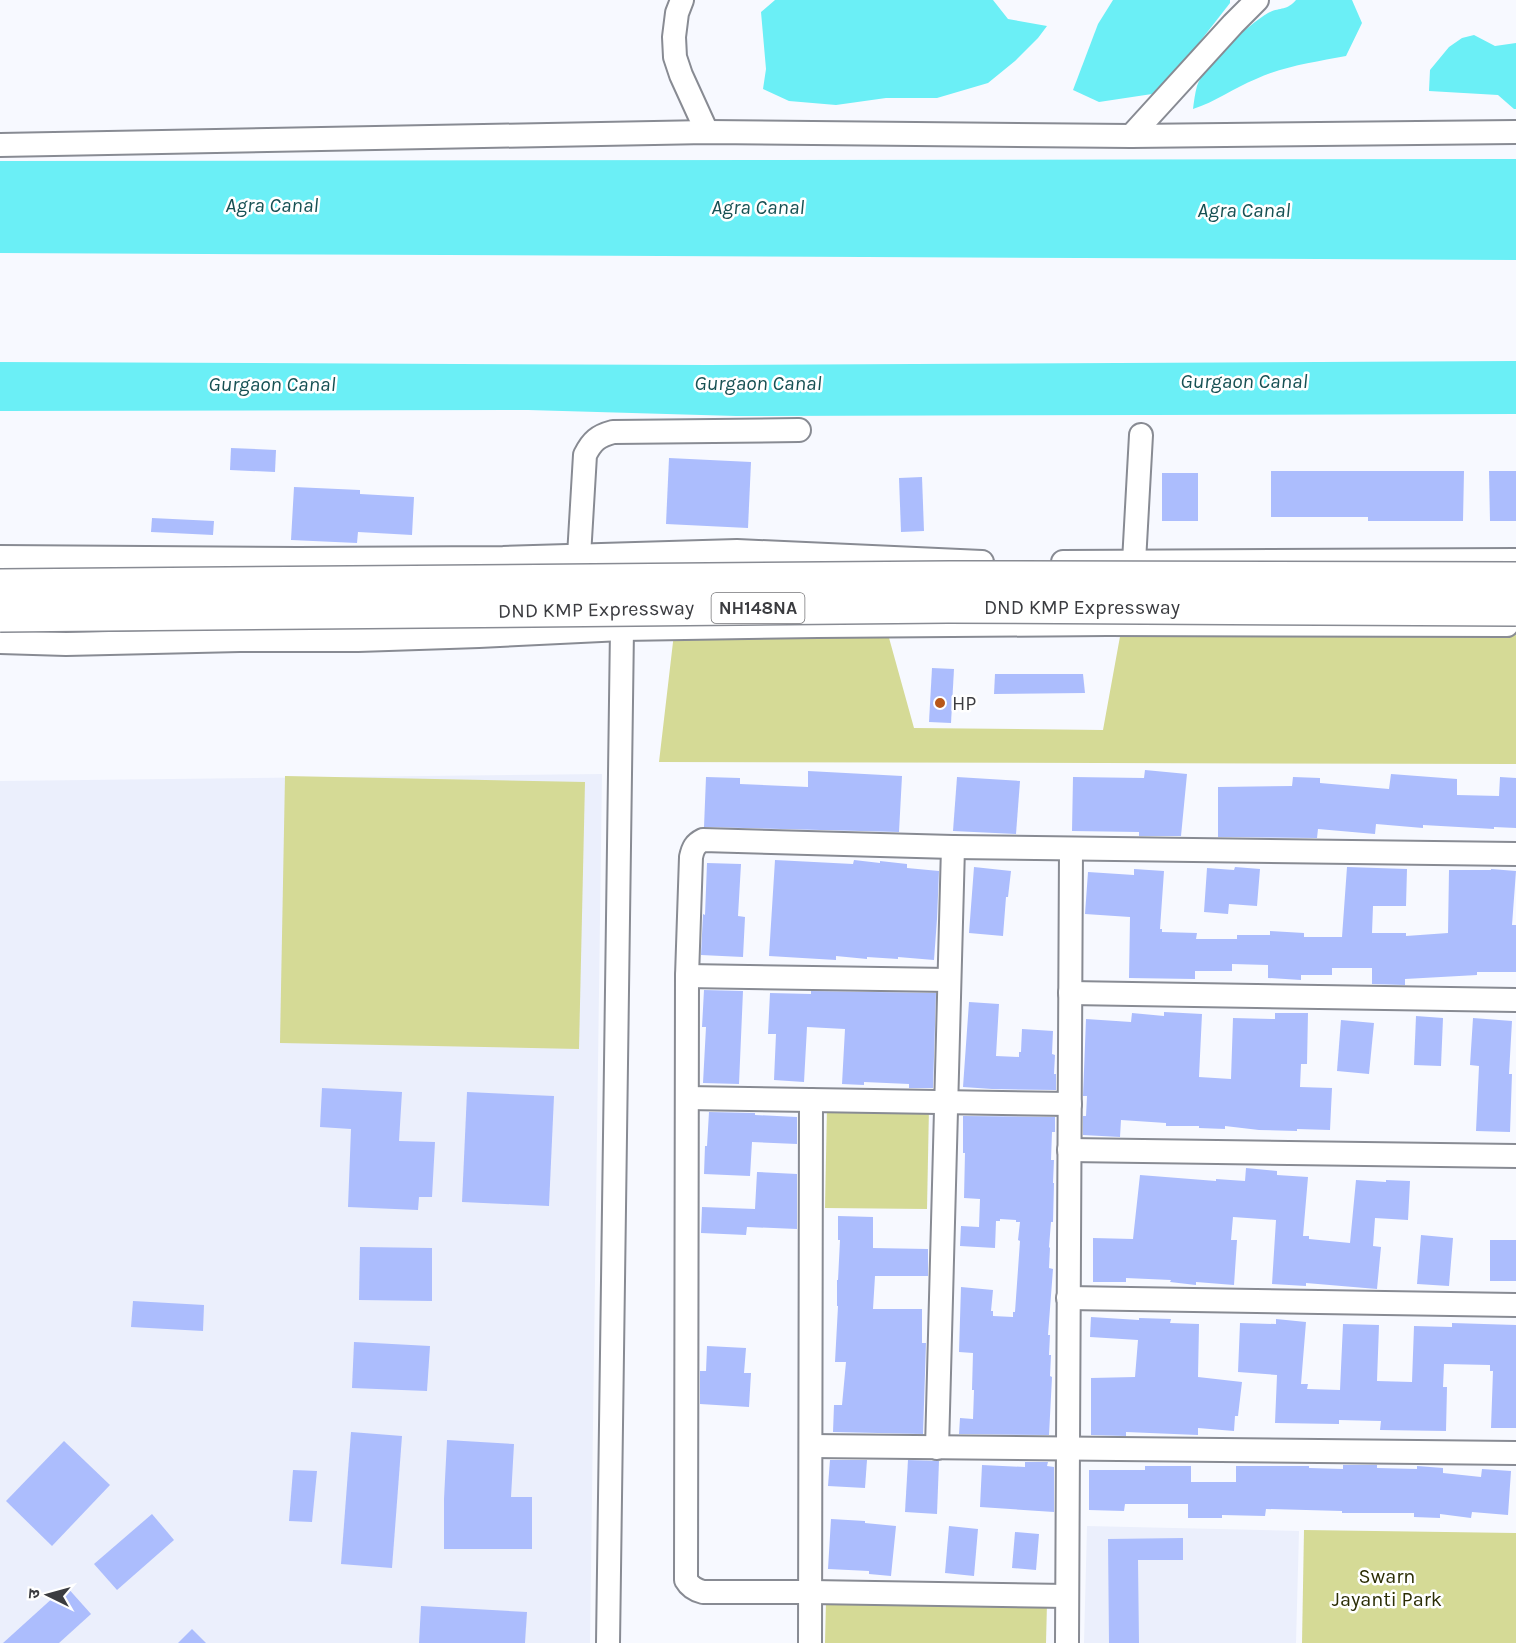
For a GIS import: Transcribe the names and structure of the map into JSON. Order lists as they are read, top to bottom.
{
  "streets": {
    "highway": ["DND KMP Expressway", "NH148NA"]
  },
  "water": ["Agra Canal", "Gurgaon Canal"],
  "parks": ["Swarn Jayanti Park"],
  "places": ["HP"],
  "north": "left"
}
